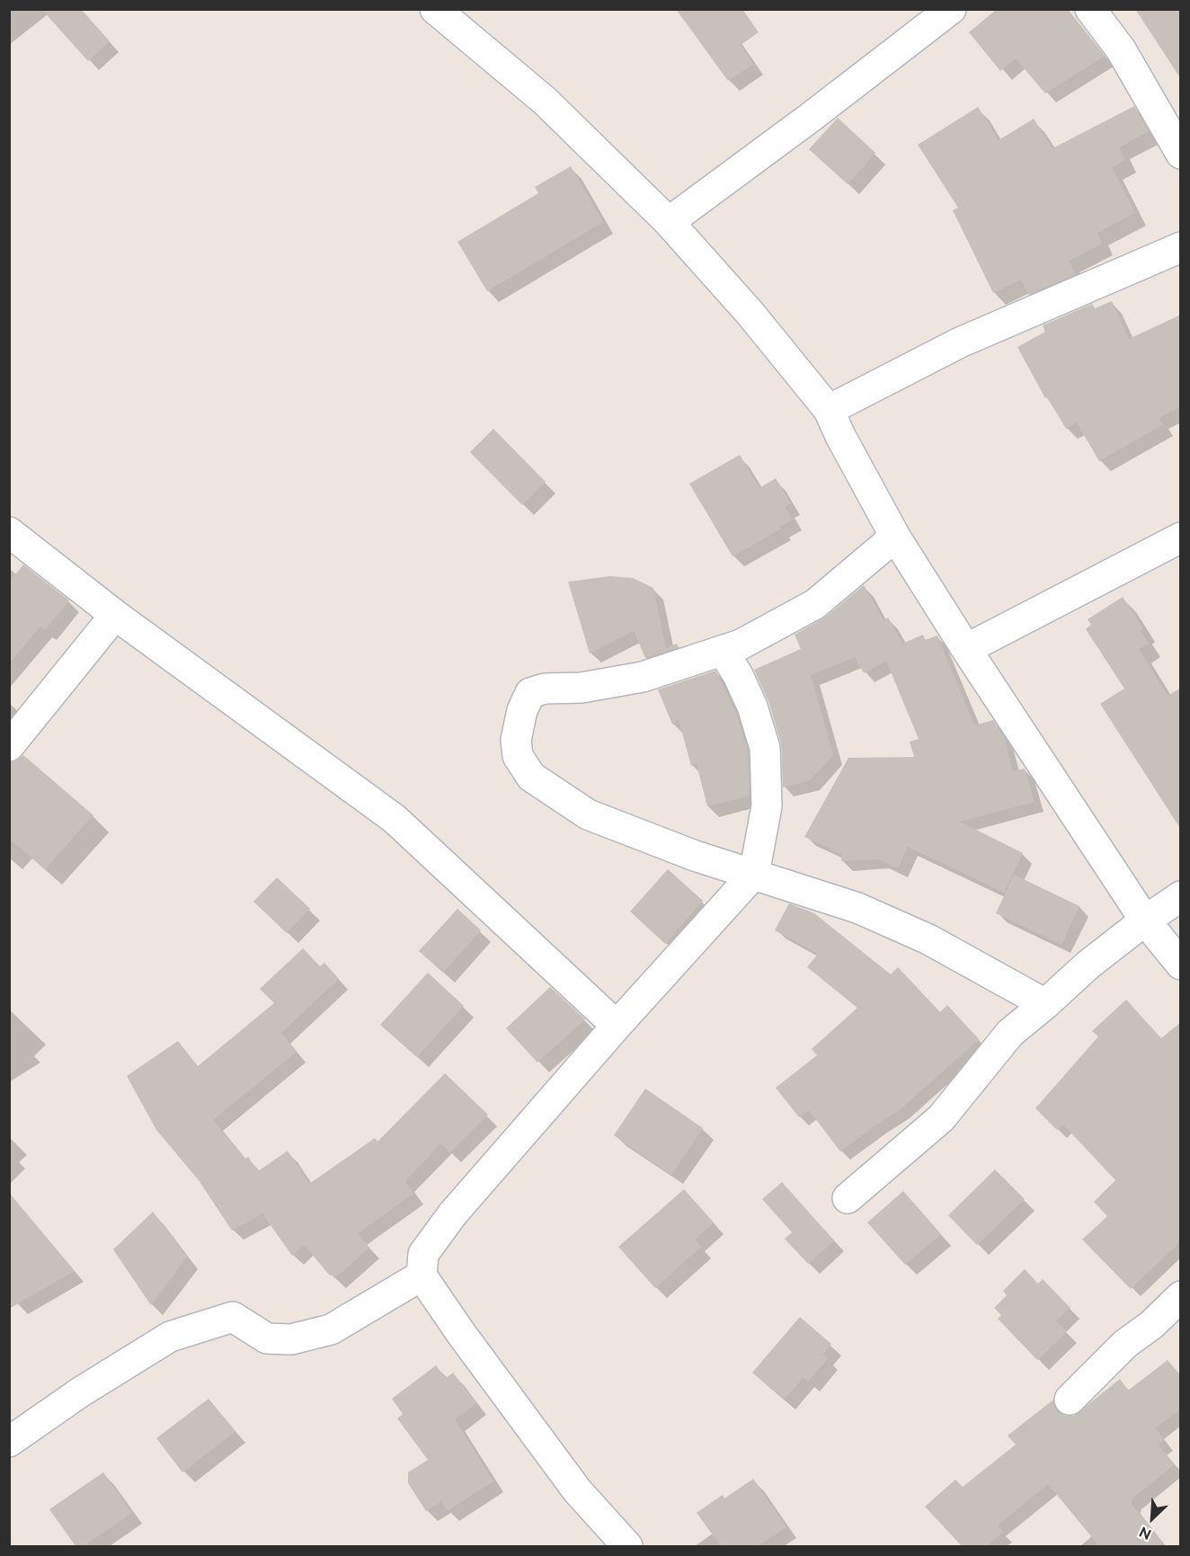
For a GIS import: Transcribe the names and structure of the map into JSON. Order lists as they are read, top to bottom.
{
  "north": "bottom left"
}
